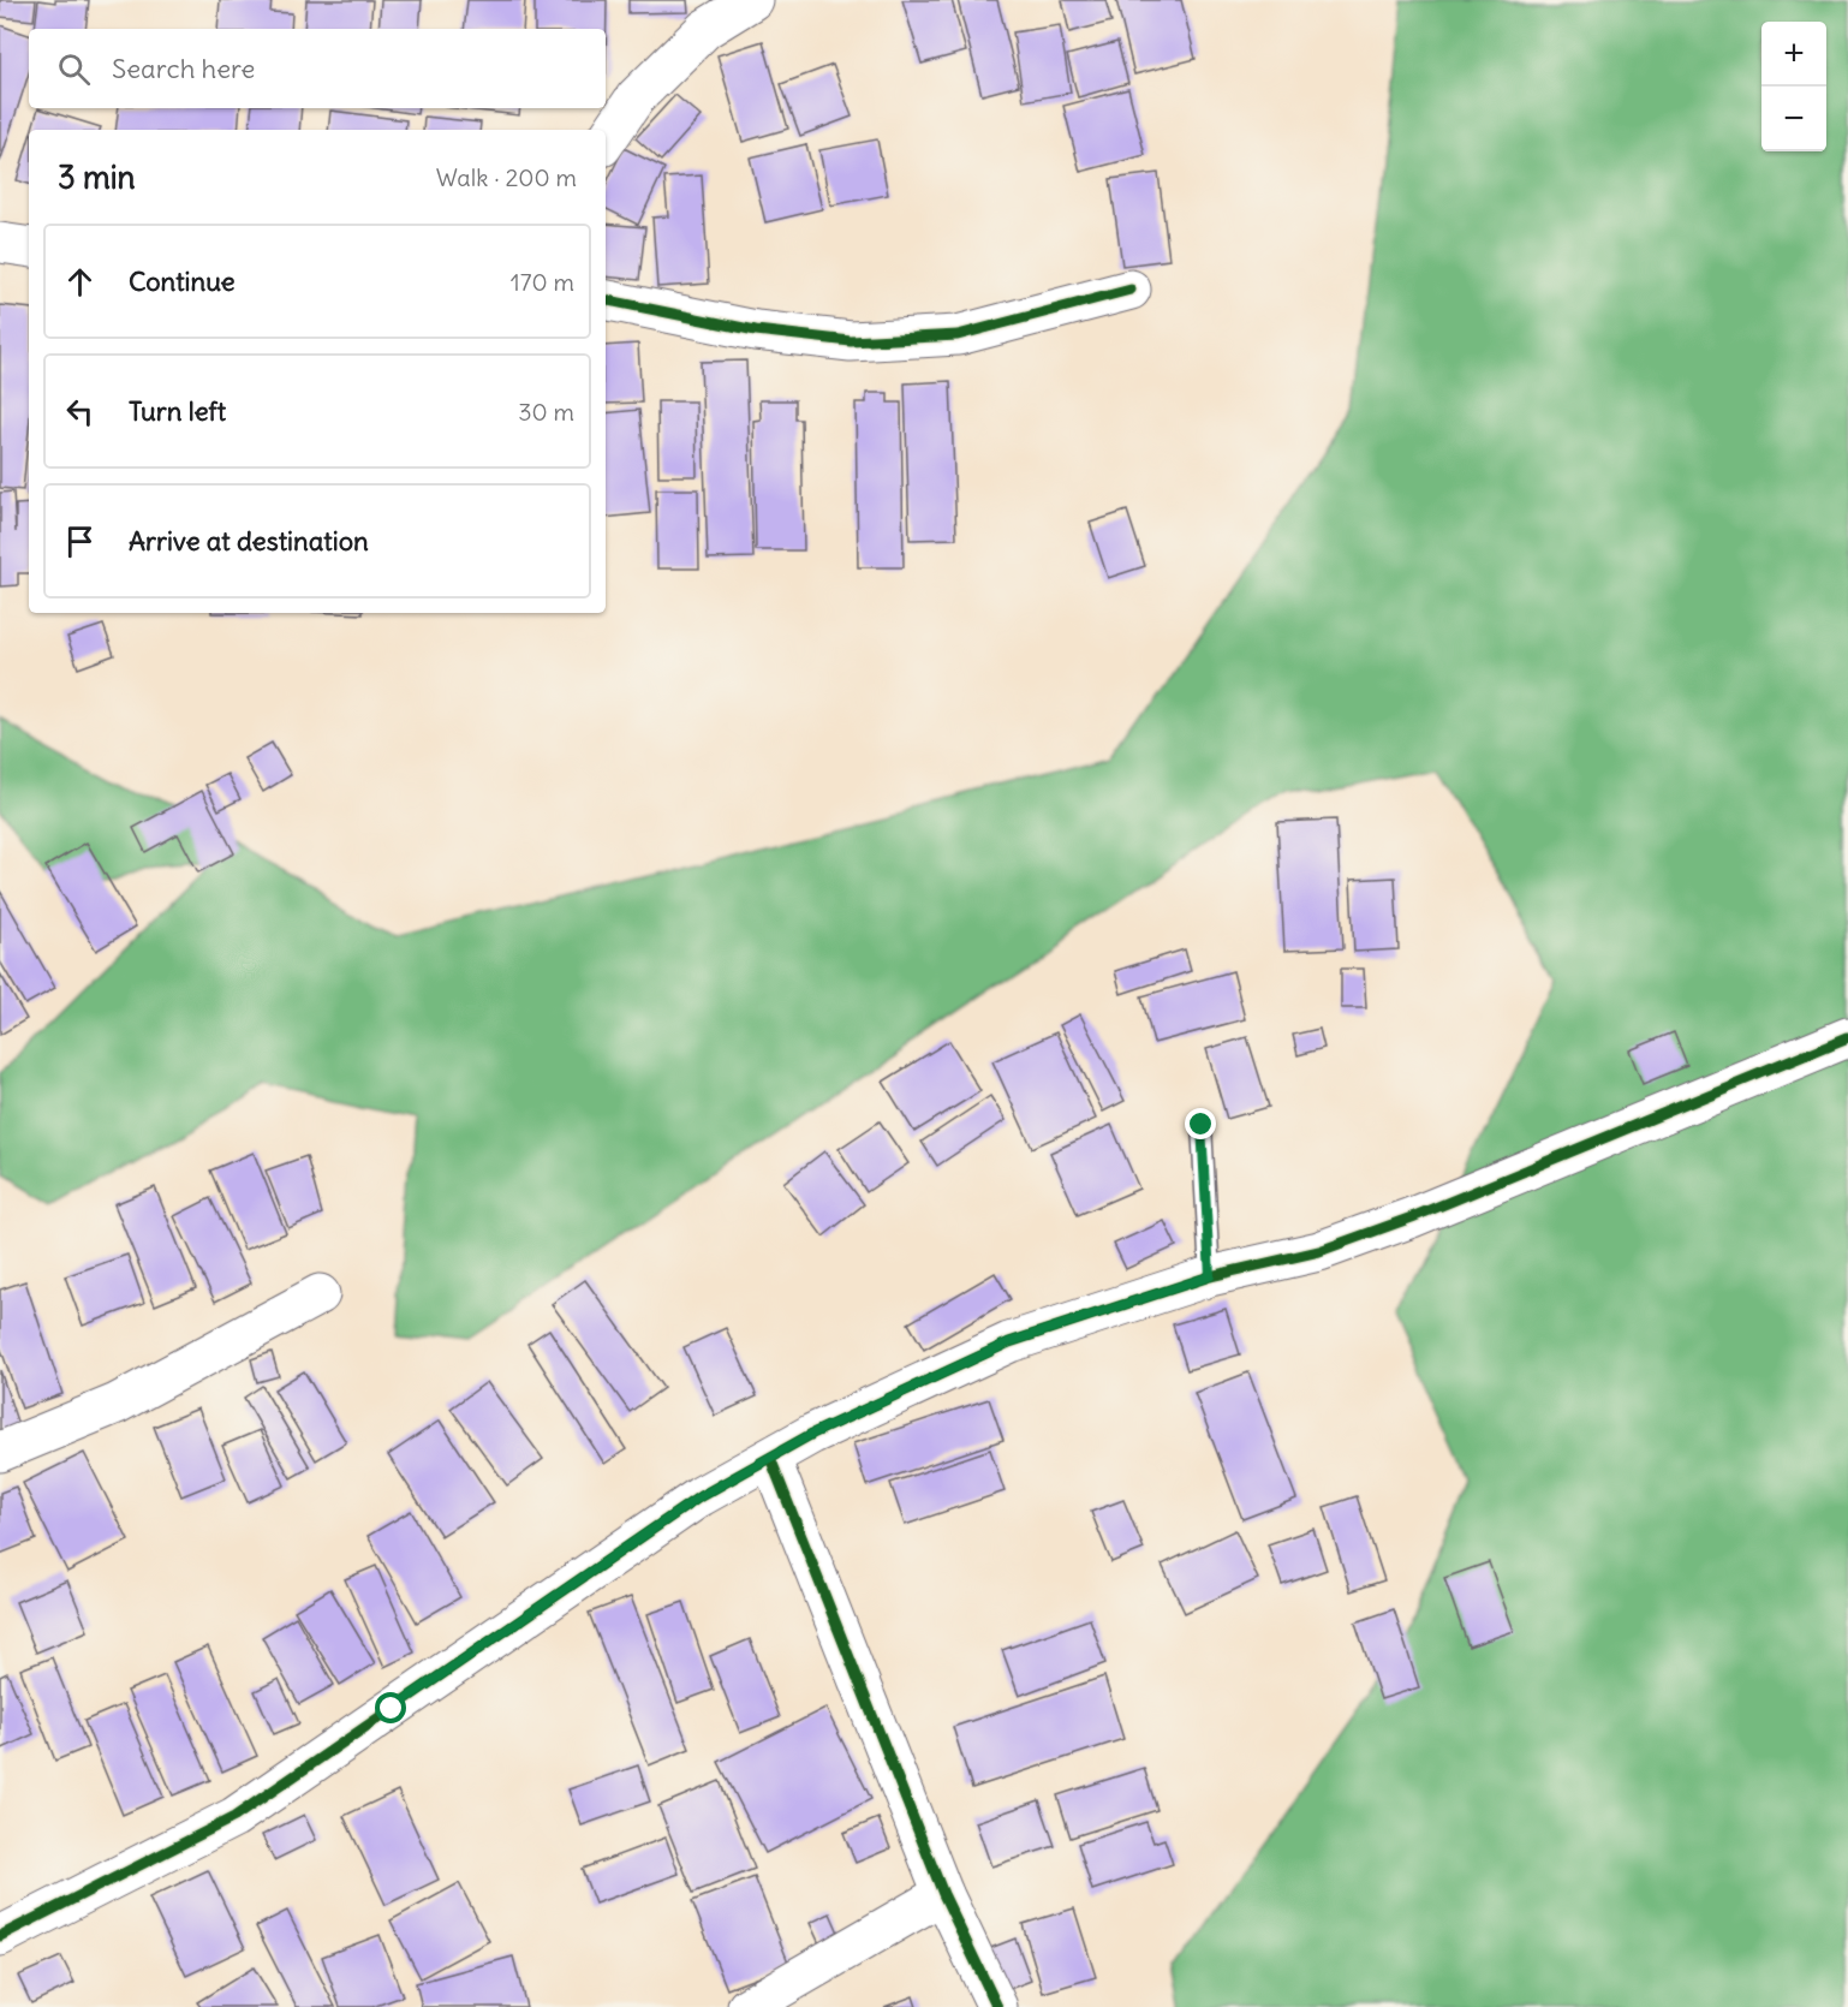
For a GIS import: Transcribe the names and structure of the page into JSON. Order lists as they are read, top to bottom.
{
  "page": {
    "map_buttons": ["+", "−"],
    "search": "Search here",
    "heading": ["3 min", "Walk · 200 m"],
    "list": [
      ["Continue", "170 m"],
      ["Turn left", "30 m"],
      "Arrive at destination"
    ]
  }
}
